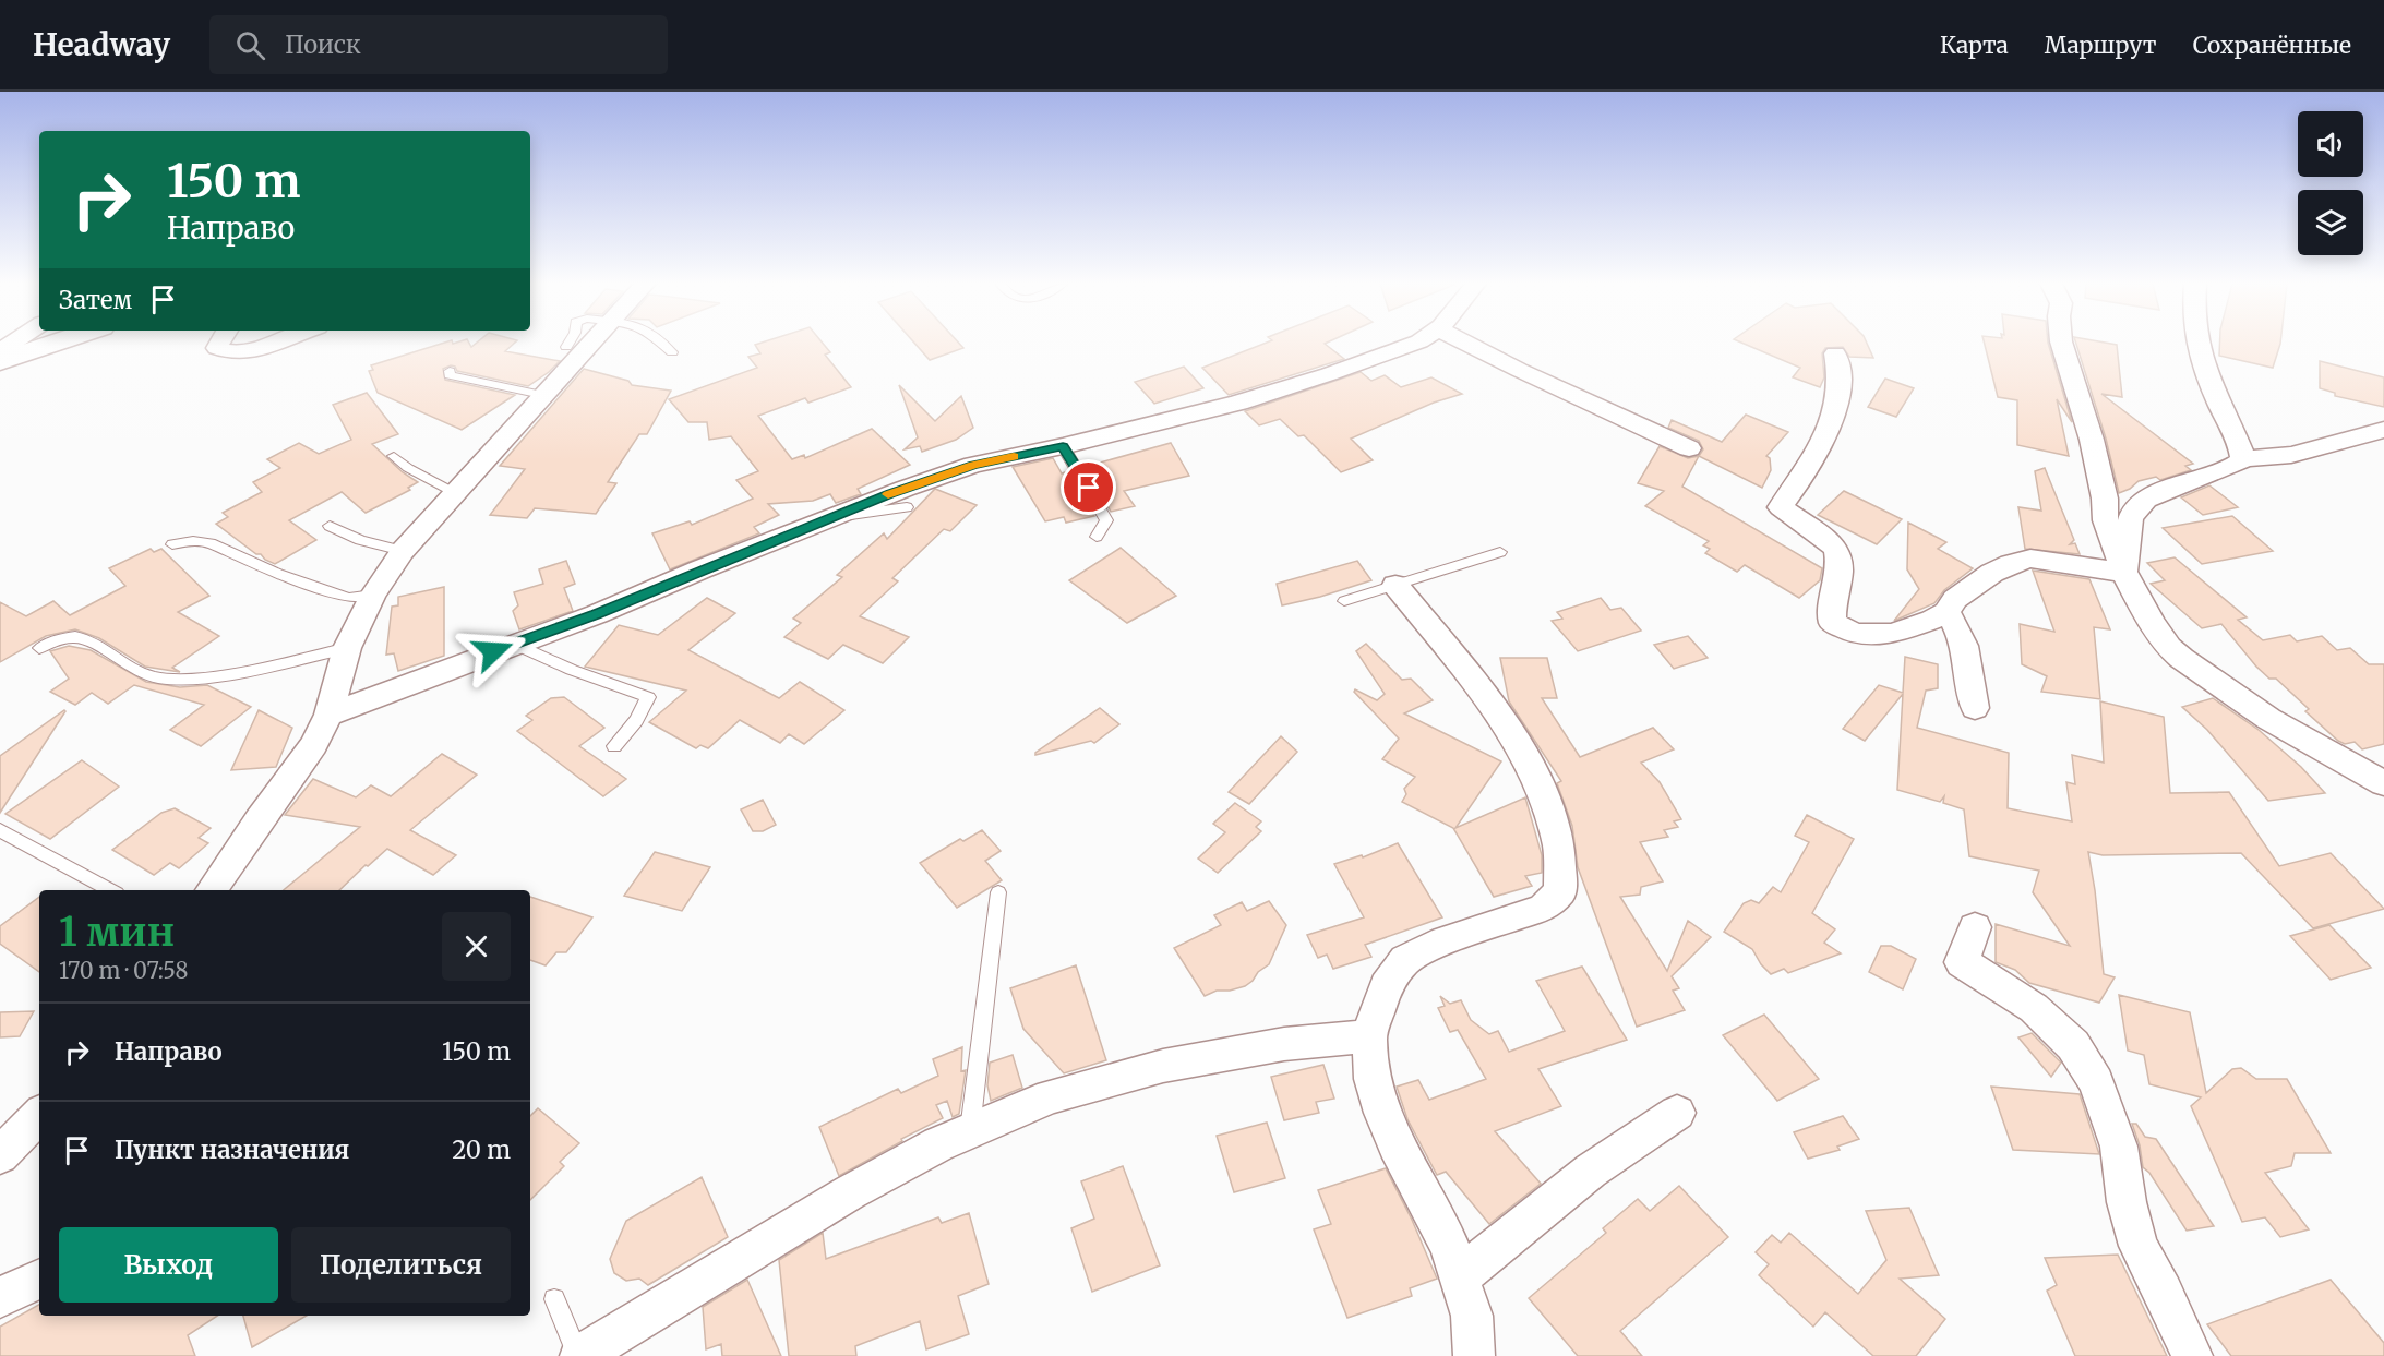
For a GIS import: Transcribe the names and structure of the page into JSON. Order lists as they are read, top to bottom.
{
  "page": {
    "header": "Headway",
    "search": "Поиск",
    "nav": ["Карта", "Маршрут", "Сохранённые"],
    "turn": ["150 m", "Направо"],
    "then": "Затем",
    "heading": ["1 мин", "170 m · 07:58"],
    "list": [
      {
        "name": "Направо",
        "value": "150 m"
      },
      {
        "name": "Пункт назначения",
        "value": "20 m"
      }
    ],
    "buttons": ["Выход", "Поделиться"]
  }
}
